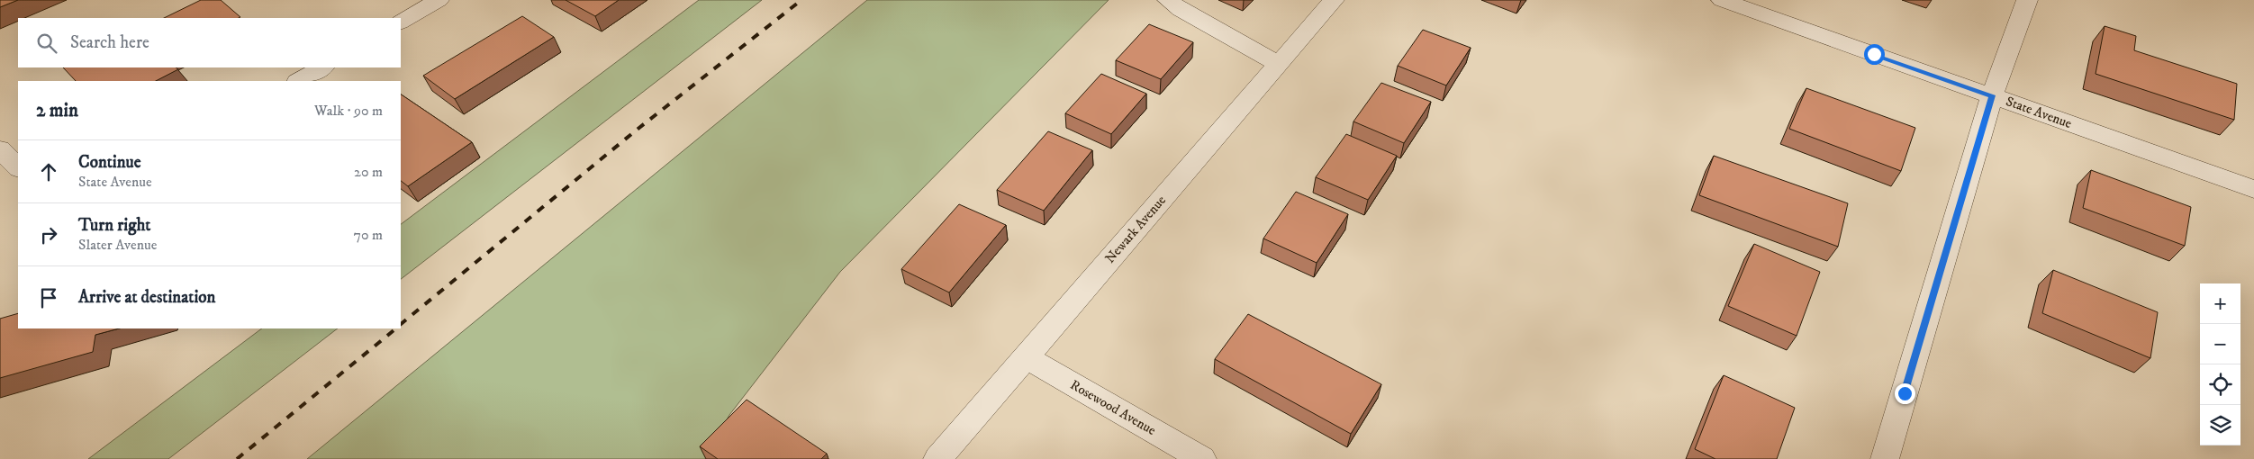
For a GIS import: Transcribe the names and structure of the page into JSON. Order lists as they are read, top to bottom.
{
  "streets": {
    "street": ["State Avenue", "Newark Avenue", "Rosewood Avenue"]
  },
  "crossings": [
    ["Newark Avenue", "Rosewood Avenue"]
  ],
  "page": {
    "search": "Search here",
    "heading": ["2 min", "Walk · 90 m"],
    "list": [
      ["Continue", "State Avenue", "20 m"],
      ["Turn right", "Slater Avenue", "70 m"],
      "Arrive at destination"
    ],
    "map_buttons": ["+", "−"]
  }
}
